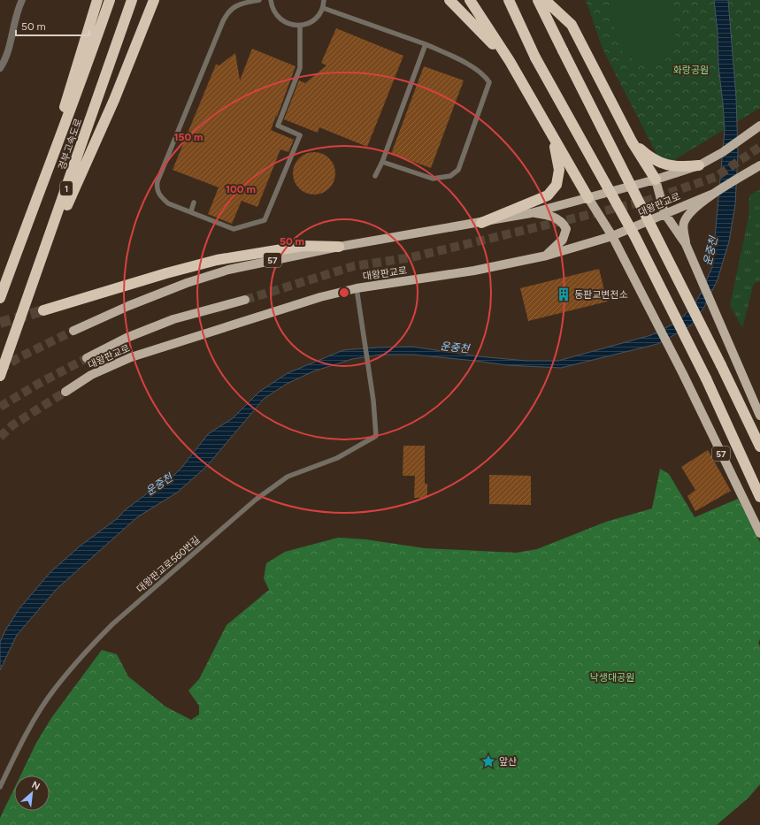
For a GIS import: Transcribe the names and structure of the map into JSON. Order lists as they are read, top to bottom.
{
  "streets": {
    "highway": ["경부고속도로", "1"],
    "main road": ["대왕판교로", "57"],
    "lane": ["대왕판교로560번길"]
  },
  "crossings": [
    ["대왕판교로", "57"],
    ["대왕판교로", "대왕판교로560번길"]
  ],
  "water": ["운중천"],
  "parks": ["화랑공원", "낙생대공원"],
  "places": {
    "building": ["동판교변전소"],
    "place": ["앞산"]
  },
  "scale_bar": "50 m",
  "north": "top right",
  "rings": ["150 m", "100 m", "50 m"]
}
